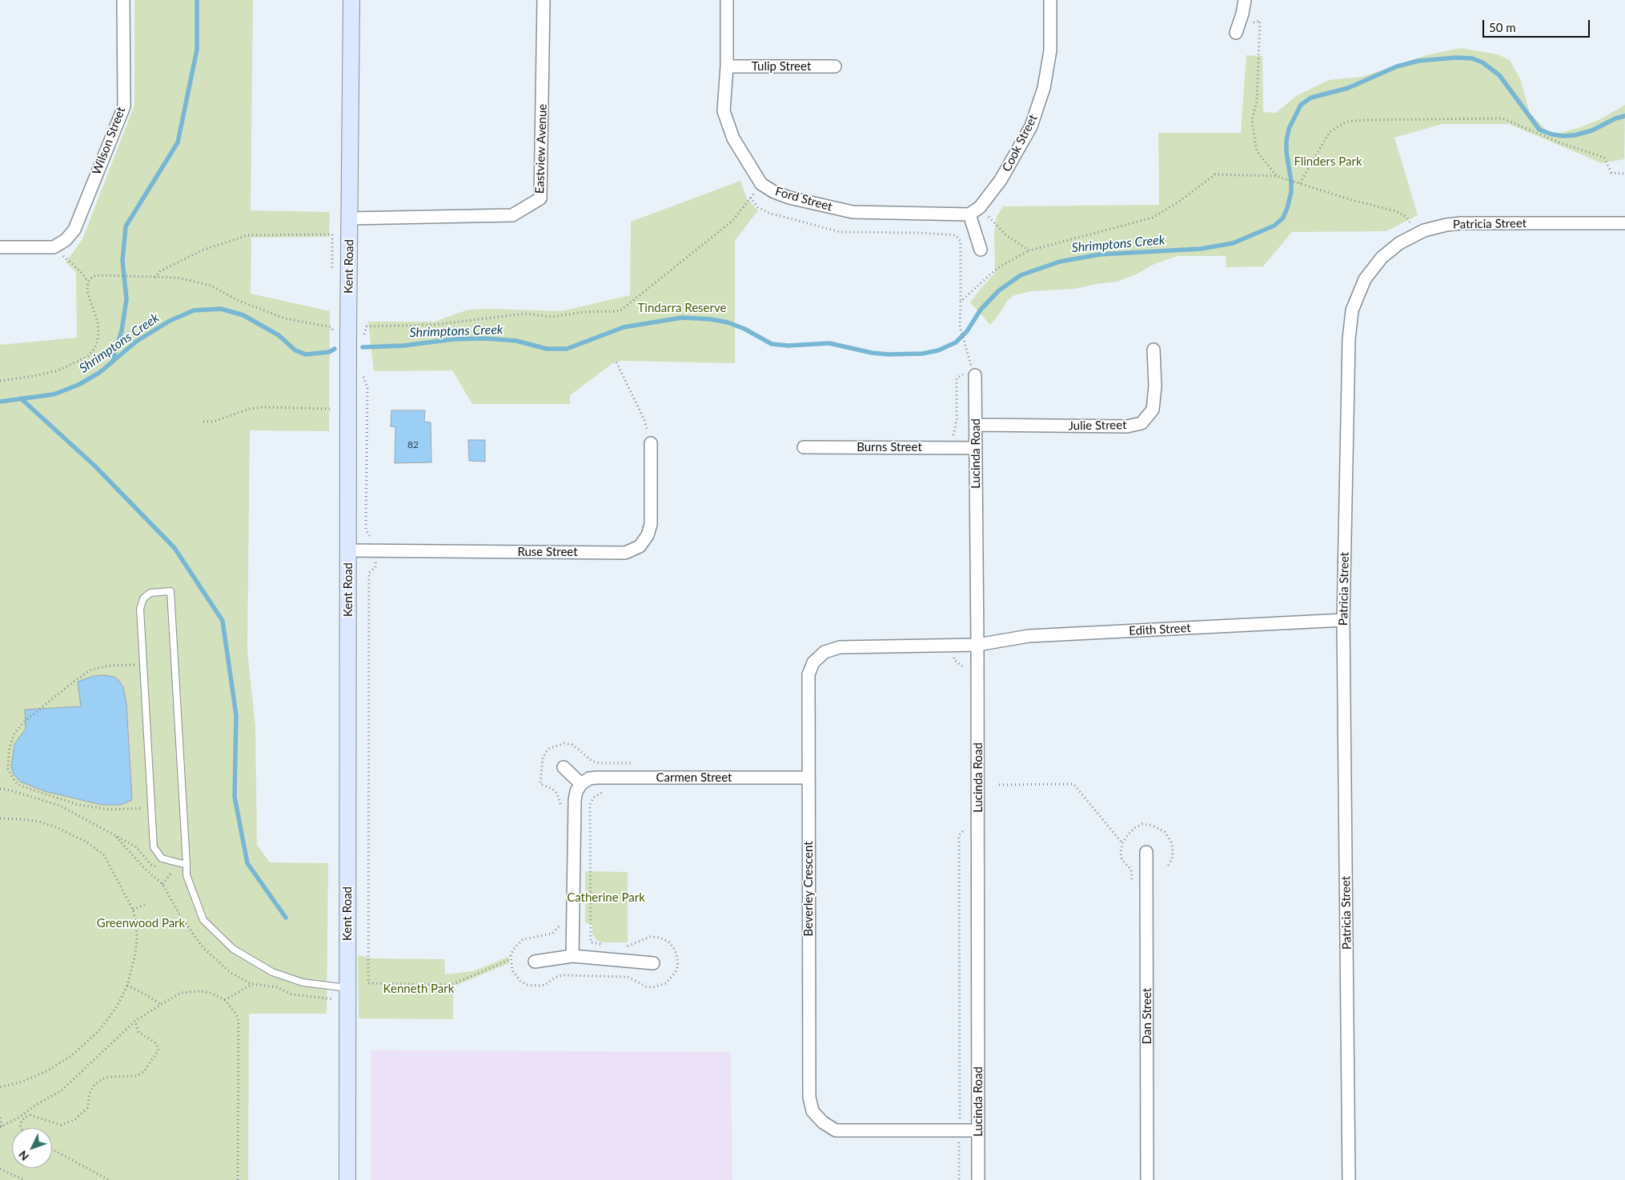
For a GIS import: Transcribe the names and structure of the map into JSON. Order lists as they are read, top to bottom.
{
  "streets": {
    "street": [
      "Tulip Street",
      "Wilson Street",
      "Cook Street",
      "Eastview Avenue",
      "Ford Street",
      "Patricia Street",
      "Kent Road",
      "Julie Street",
      "Burns Street",
      "Lucinda Road",
      "Ruse Street",
      "Edith Street",
      "Carmen Street",
      "Beverley Crescent",
      "Dan Street"
    ]
  },
  "crossings": [
    ["Tulip Street", "Ford Street"],
    ["Cook Street", "Ford Street"],
    ["Eastview Avenue", "Kent Road"],
    ["Patricia Street", "Edith Street"],
    ["Kent Road", "Ruse Street"],
    ["Julie Street", "Lucinda Road"],
    ["Burns Street", "Lucinda Road"],
    ["Lucinda Road", "Edith Street"],
    ["Lucinda Road", "Beverley Crescent"],
    ["Edith Street", "Beverley Crescent"],
    ["Carmen Street", "Beverley Crescent"]
  ],
  "water": ["Shrimptons Creek"],
  "parks": [
    "Flinders Park",
    "Tindarra Reserve",
    "Catherine Park",
    "Greenwood Park",
    "Kenneth Park"
  ],
  "house_numbers": ["82"],
  "scale_bar": "50 m",
  "north": "bottom left"
}
